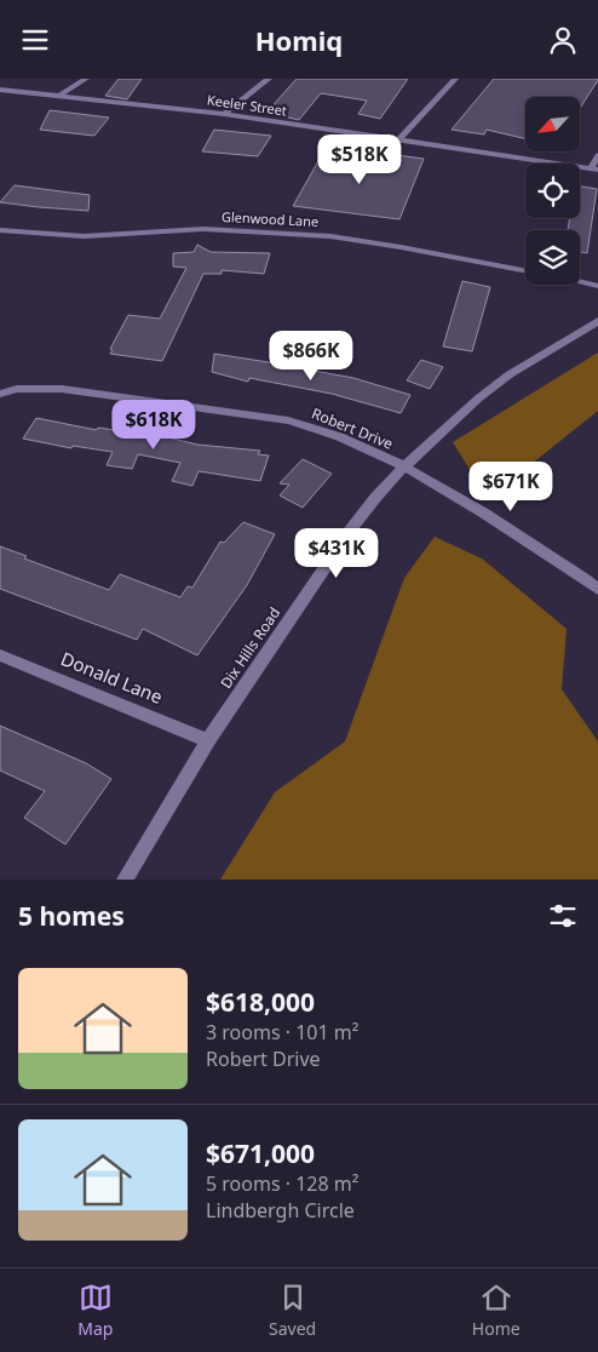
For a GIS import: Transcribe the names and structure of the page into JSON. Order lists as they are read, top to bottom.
{
  "streets": {
    "street": [
      "Keeler Street",
      "Glenwood Lane",
      "Robert Drive",
      "Dix Hills Road",
      "Donald Lane"
    ]
  },
  "crossings": [
    ["Robert Drive", "Dix Hills Road"],
    ["Dix Hills Road", "Donald Lane"]
  ],
  "north": "bottom left",
  "page": {
    "header": "Homiq",
    "price": [
      "$518K",
      "$866K",
      "$618K",
      "$671K",
      "$431K"
    ],
    "heading": "5 homes",
    "list": [
      {
        "name": "$618,000",
        "note": "3 rooms · 101 m² · Robert Drive"
      },
      {
        "name": "$671,000",
        "note": "5 rooms · 128 m² · Lindbergh Circle"
      }
    ],
    "tabs": ["Map", "Saved", "Home"]
  }
}
